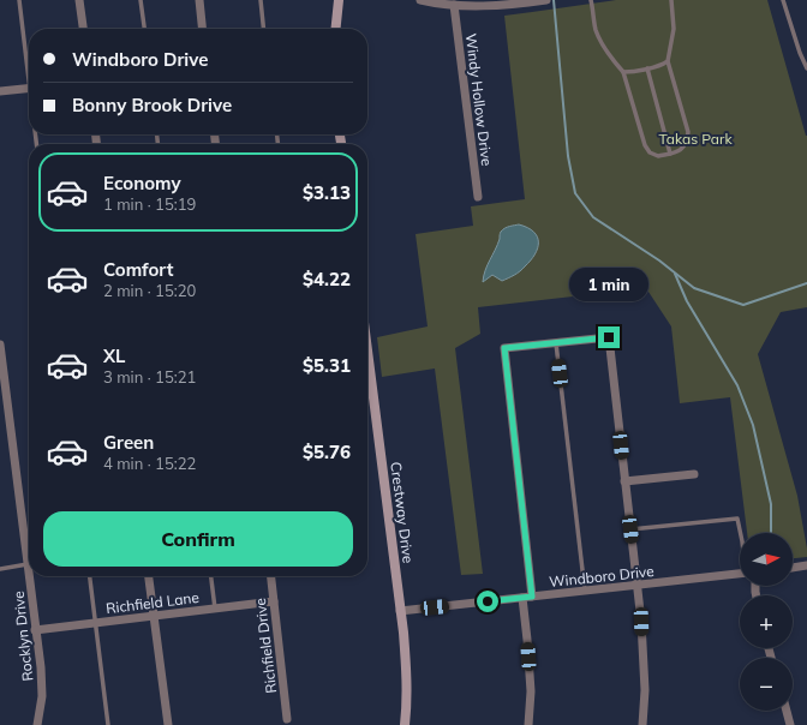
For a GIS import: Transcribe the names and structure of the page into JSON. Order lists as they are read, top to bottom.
{
  "streets": {
    "main road": ["Crestway Drive"],
    "street": [
      "Windy Hollow Drive",
      "Windboro Drive",
      "Richfield Lane",
      "Rocklyn Drive",
      "Richfield Drive"
    ]
  },
  "crossings": [
    ["Crestway Drive", "Windboro Drive"],
    ["Richfield Lane", "Rocklyn Drive"],
    ["Richfield Lane", "Richfield Drive"]
  ],
  "parks": ["Takas Park"],
  "north": "right",
  "page": {
    "banner": ["Windboro Drive", "Bonny Brook Drive"],
    "list": [
      {
        "name": "Economy",
        "note": "1 min · 15:19",
        "value": "$3.13"
      },
      {
        "name": "Comfort",
        "note": "2 min · 15:20",
        "value": "$4.22"
      },
      {
        "name": "XL",
        "note": "3 min · 15:21",
        "value": "$5.31"
      },
      {
        "name": "Green",
        "note": "4 min · 15:22",
        "value": "$5.76"
      }
    ],
    "bubble": "1 min",
    "buttons": "Confirm",
    "map_buttons": ["+", "−"]
  }
}
